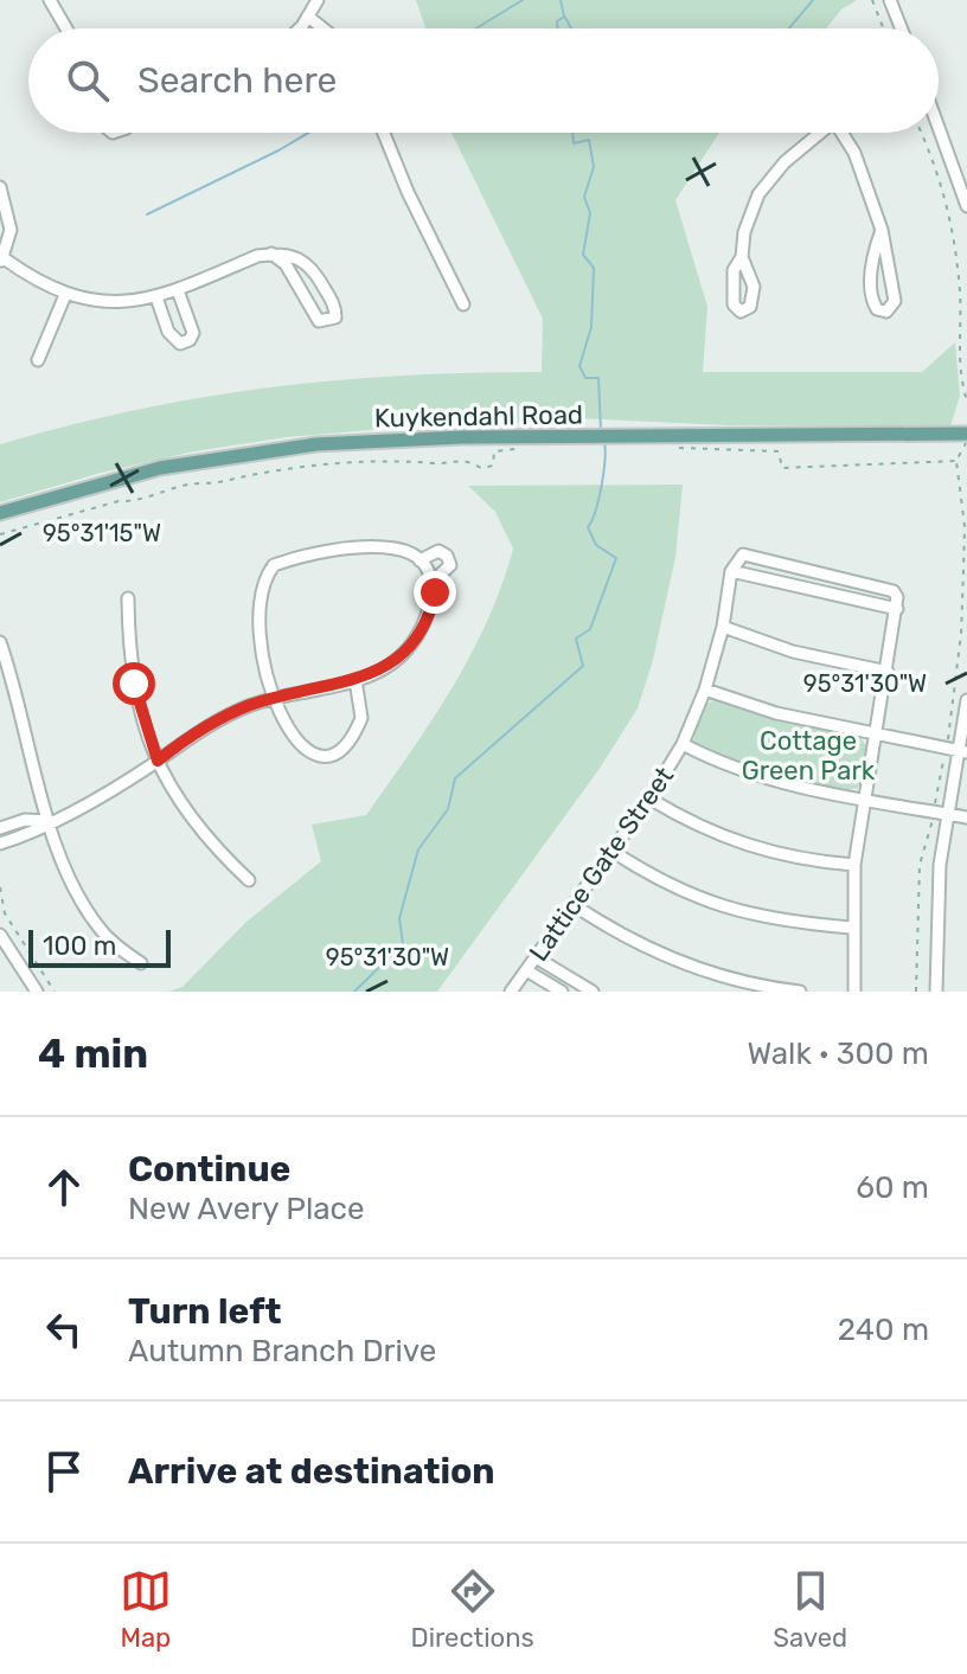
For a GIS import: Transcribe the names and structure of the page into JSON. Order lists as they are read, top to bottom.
{
  "streets": {
    "main road": ["Kuykendahl Road"],
    "street": ["Lattice Gate Street"]
  },
  "parks": ["Cottage Green Park"],
  "scale_bar": "100 m",
  "page": {
    "search": "Search here",
    "scale": "100 m",
    "heading": ["4 min", "Walk · 300 m"],
    "list": [
      ["Continue", "New Avery Place", "60 m"],
      ["Turn left", "Autumn Branch Drive", "240 m"],
      "Arrive at destination"
    ],
    "nav": ["Map", "Directions", "Saved"]
  },
  "coordinates": ["95°31'15\"W", "95°31'30\"W"]
}
